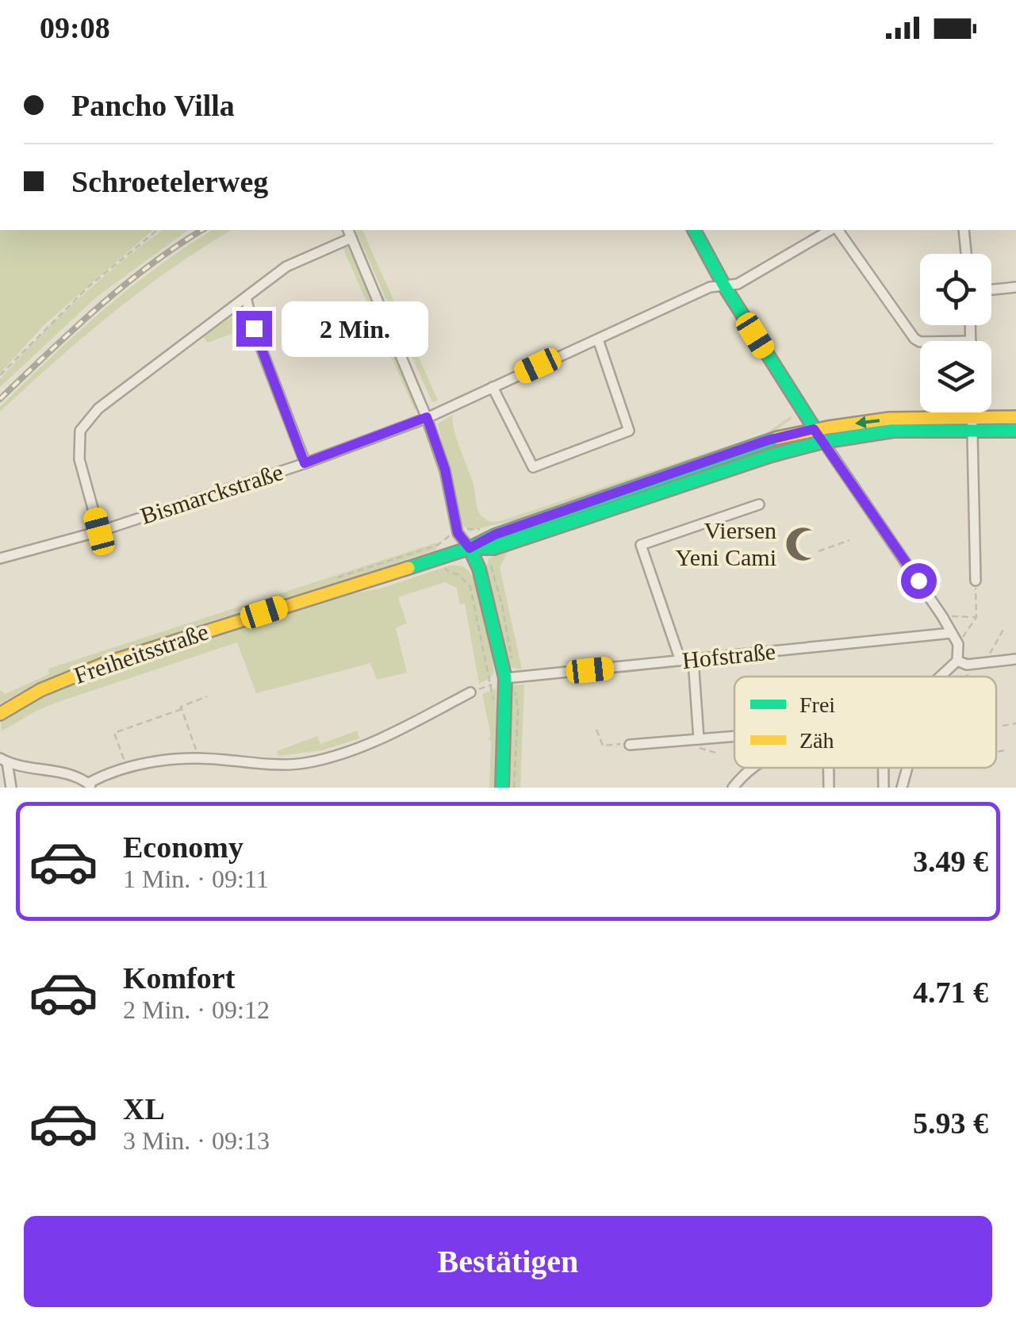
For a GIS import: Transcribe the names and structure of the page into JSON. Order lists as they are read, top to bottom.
{
  "streets": {
    "main road": ["Freiheitsstraße"],
    "street": ["Bismarckstraße", "Hofstraße"]
  },
  "places": {
    "mosque": ["Viersen Yeni Cami"]
  },
  "legend": ["Frei", "Zäh"],
  "page": {
    "status": "09:08",
    "banner": ["Pancho Villa", "Schroetelerweg"],
    "bubble": "2 Min.",
    "list": [
      {
        "name": "Economy",
        "note": "1 Min. · 09:11",
        "value": "3.49 €"
      },
      {
        "name": "Komfort",
        "note": "2 Min. · 09:12",
        "value": "4.71 €"
      },
      {
        "name": "XL",
        "note": "3 Min. · 09:13",
        "value": "5.93 €"
      }
    ],
    "buttons": "Bestätigen"
  }
}
